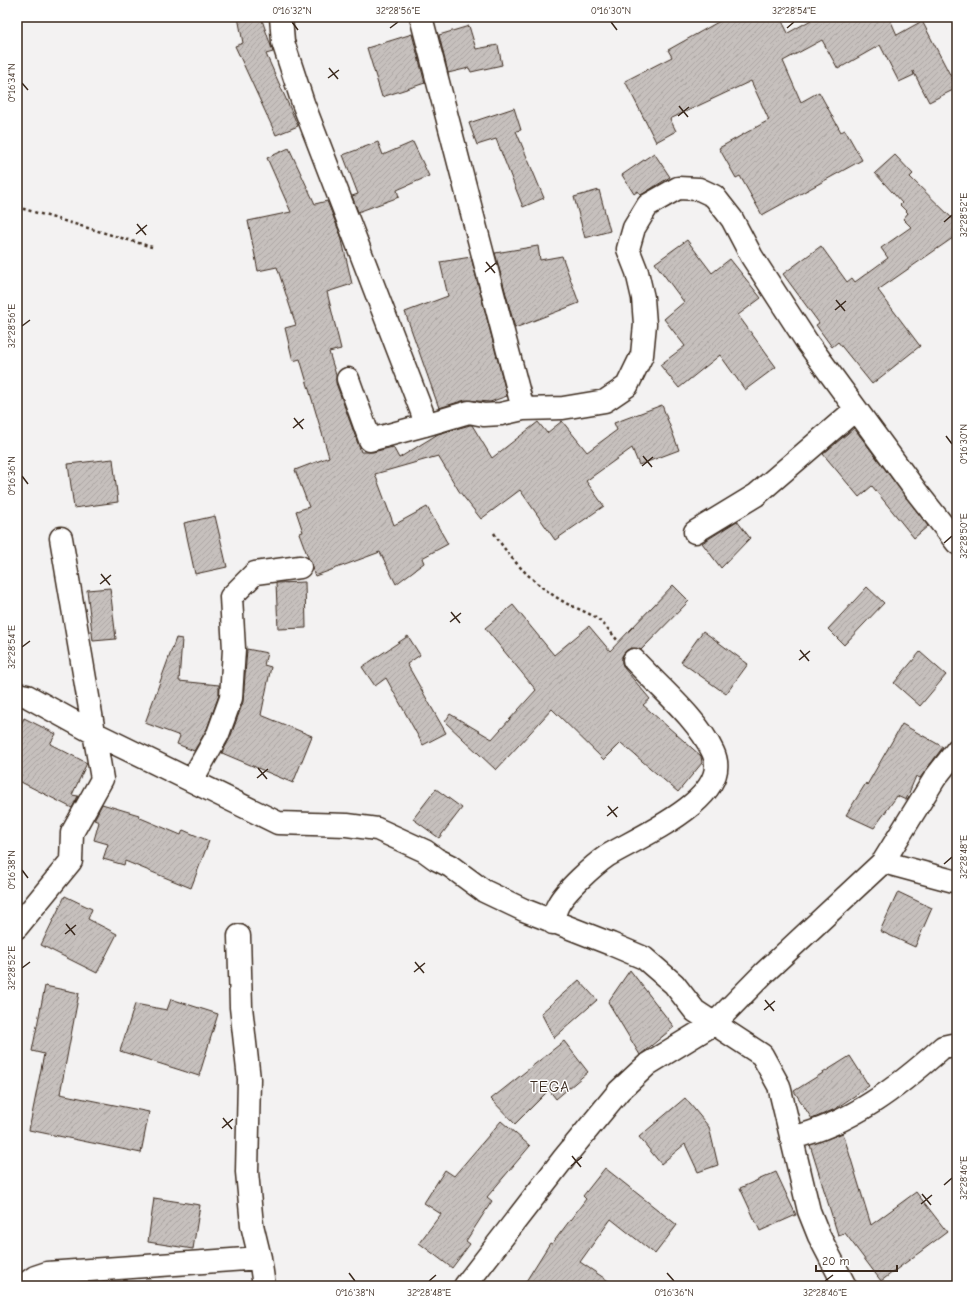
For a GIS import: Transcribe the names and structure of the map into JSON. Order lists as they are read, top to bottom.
{
  "districts": ["TEGA"],
  "scale_bar": "20 m",
  "coordinates": [
    "0°16'32\"N",
    "32°28'56\"E",
    "0°16'30\"N",
    "32°28'54\"E",
    "0°16'34\"N",
    "32°28'52\"E",
    "0°16'36\"N",
    "32°28'50\"E",
    "32°28'48\"E",
    "0°16'38\"N",
    "32°28'46\"E"
  ]
}
